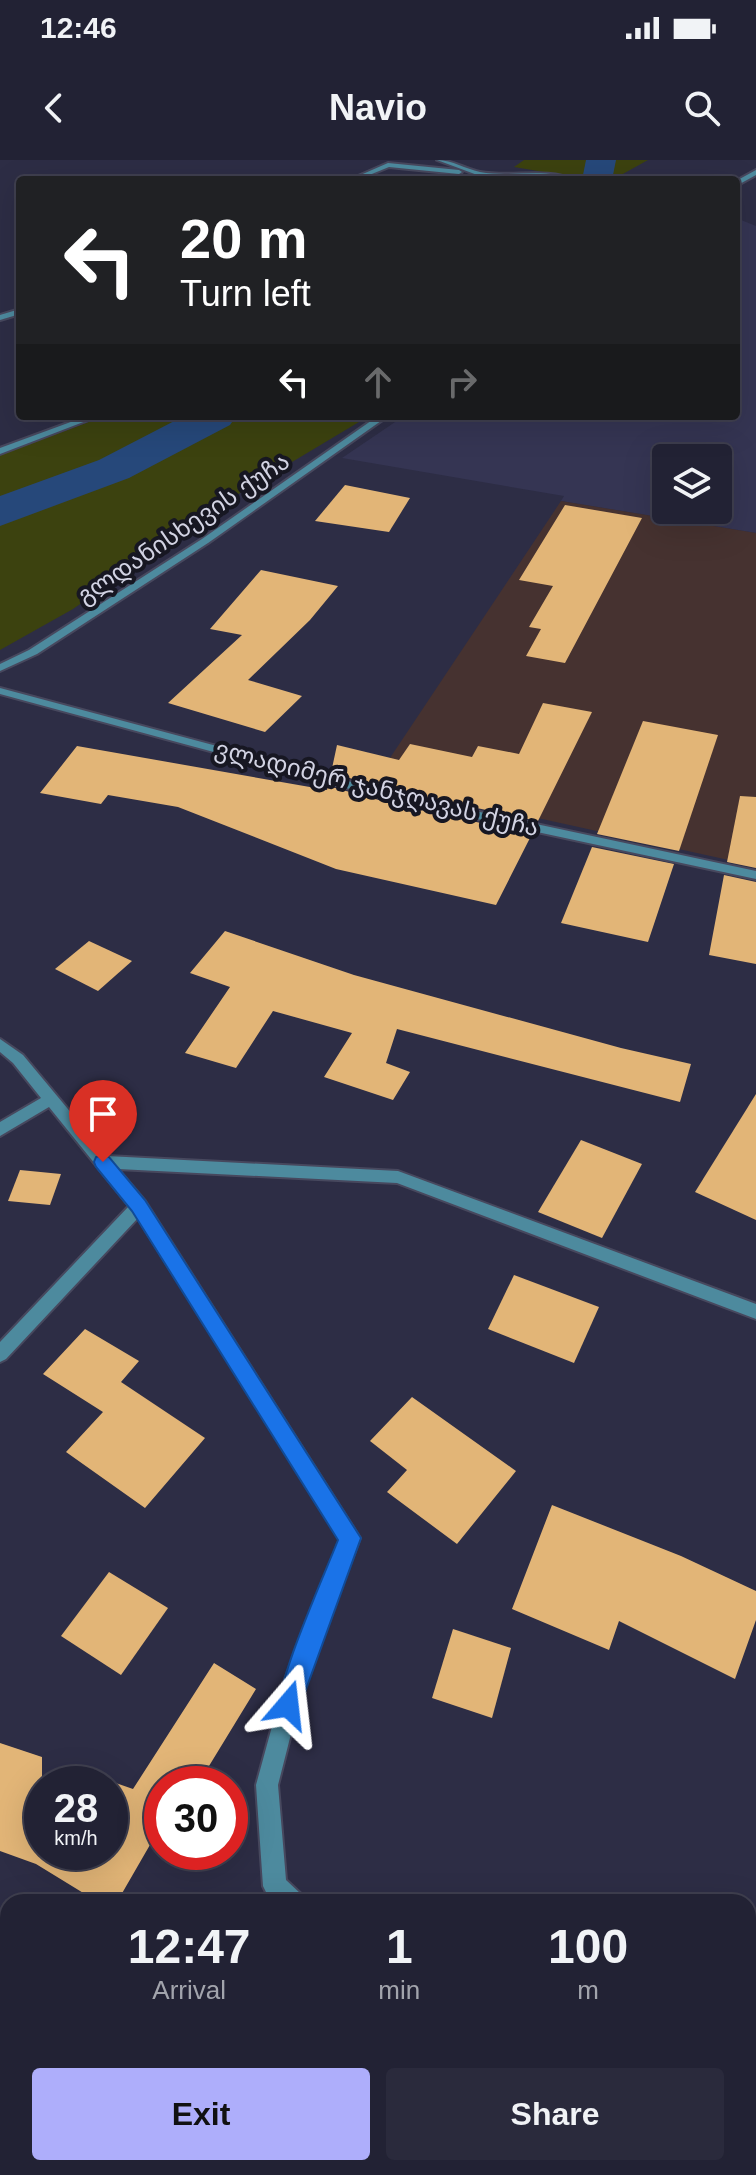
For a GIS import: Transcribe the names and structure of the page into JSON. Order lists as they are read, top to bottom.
{
  "streets": {
    "street": ["გლდანისხევის ქუჩა", "ვლადიმერ ჯანჯღავას ქუჩა"]
  },
  "page": {
    "status": "12:46",
    "header": "Navio",
    "turn": ["20 m", "Turn left"],
    "speed": "28 km/h",
    "limit": "30",
    "eta": [
      "12:47",
      "Arrival",
      "1",
      "min",
      "100",
      "m"
    ],
    "buttons": ["Exit", "Share"]
  }
}
